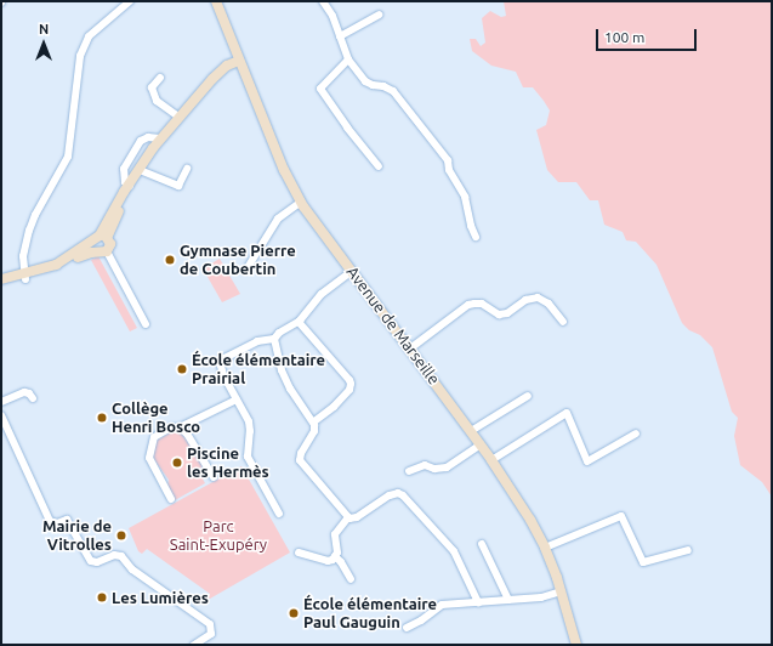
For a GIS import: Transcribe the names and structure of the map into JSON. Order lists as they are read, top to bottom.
{
  "streets": {
    "street": ["Avenue de Marseille"]
  },
  "parks": ["Parc Saint-Exupéry"],
  "places": [
    "Gymnase Pierre de Coubertin",
    "École élémentaire Prairial",
    "Collège Henri Bosco",
    "Piscine les Hermès",
    "Mairie de Vitrolles",
    "Les Lumières",
    "École élémentaire Paul Gauguin"
  ],
  "scale_bar": "100 m",
  "north": "top"
}
